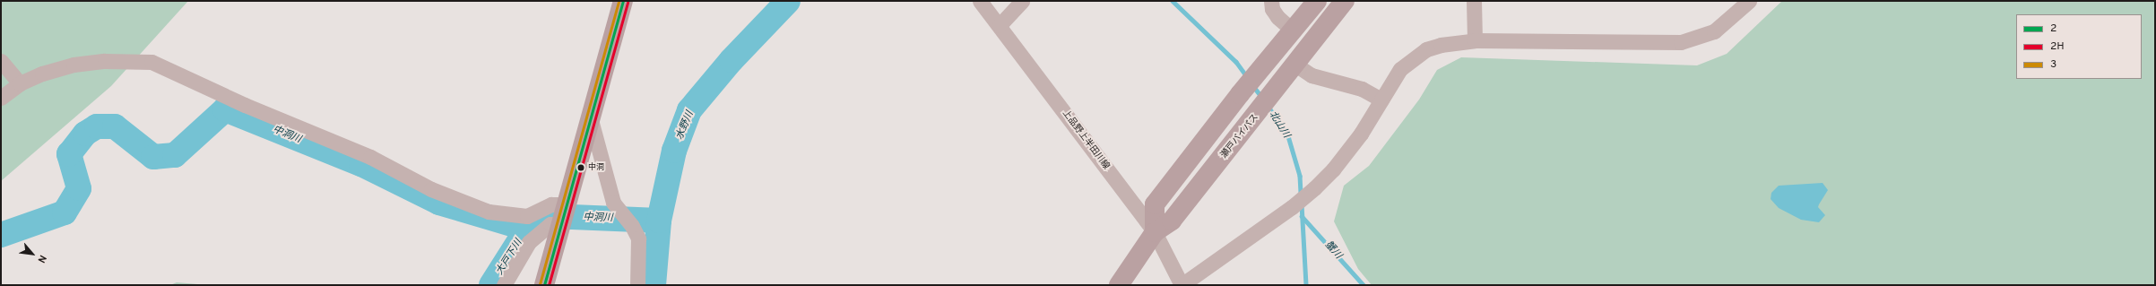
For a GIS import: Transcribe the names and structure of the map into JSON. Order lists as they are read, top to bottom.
{
  "streets": {
    "highway": ["瀬戸バイパス"],
    "street": ["上品野上半田川線"]
  },
  "crossings": [
    ["瀬戸バイパス", "上品野上半田川線"]
  ],
  "water": [
    "北山川",
    "水野川",
    "中洞川",
    "蟹川",
    "大戸下川"
  ],
  "places": ["中洞"],
  "lines": ["transit line 2", "transit line 3", "transit line 2H"],
  "legend": ["2", "2H", "3"],
  "north": "bottom right"
}
